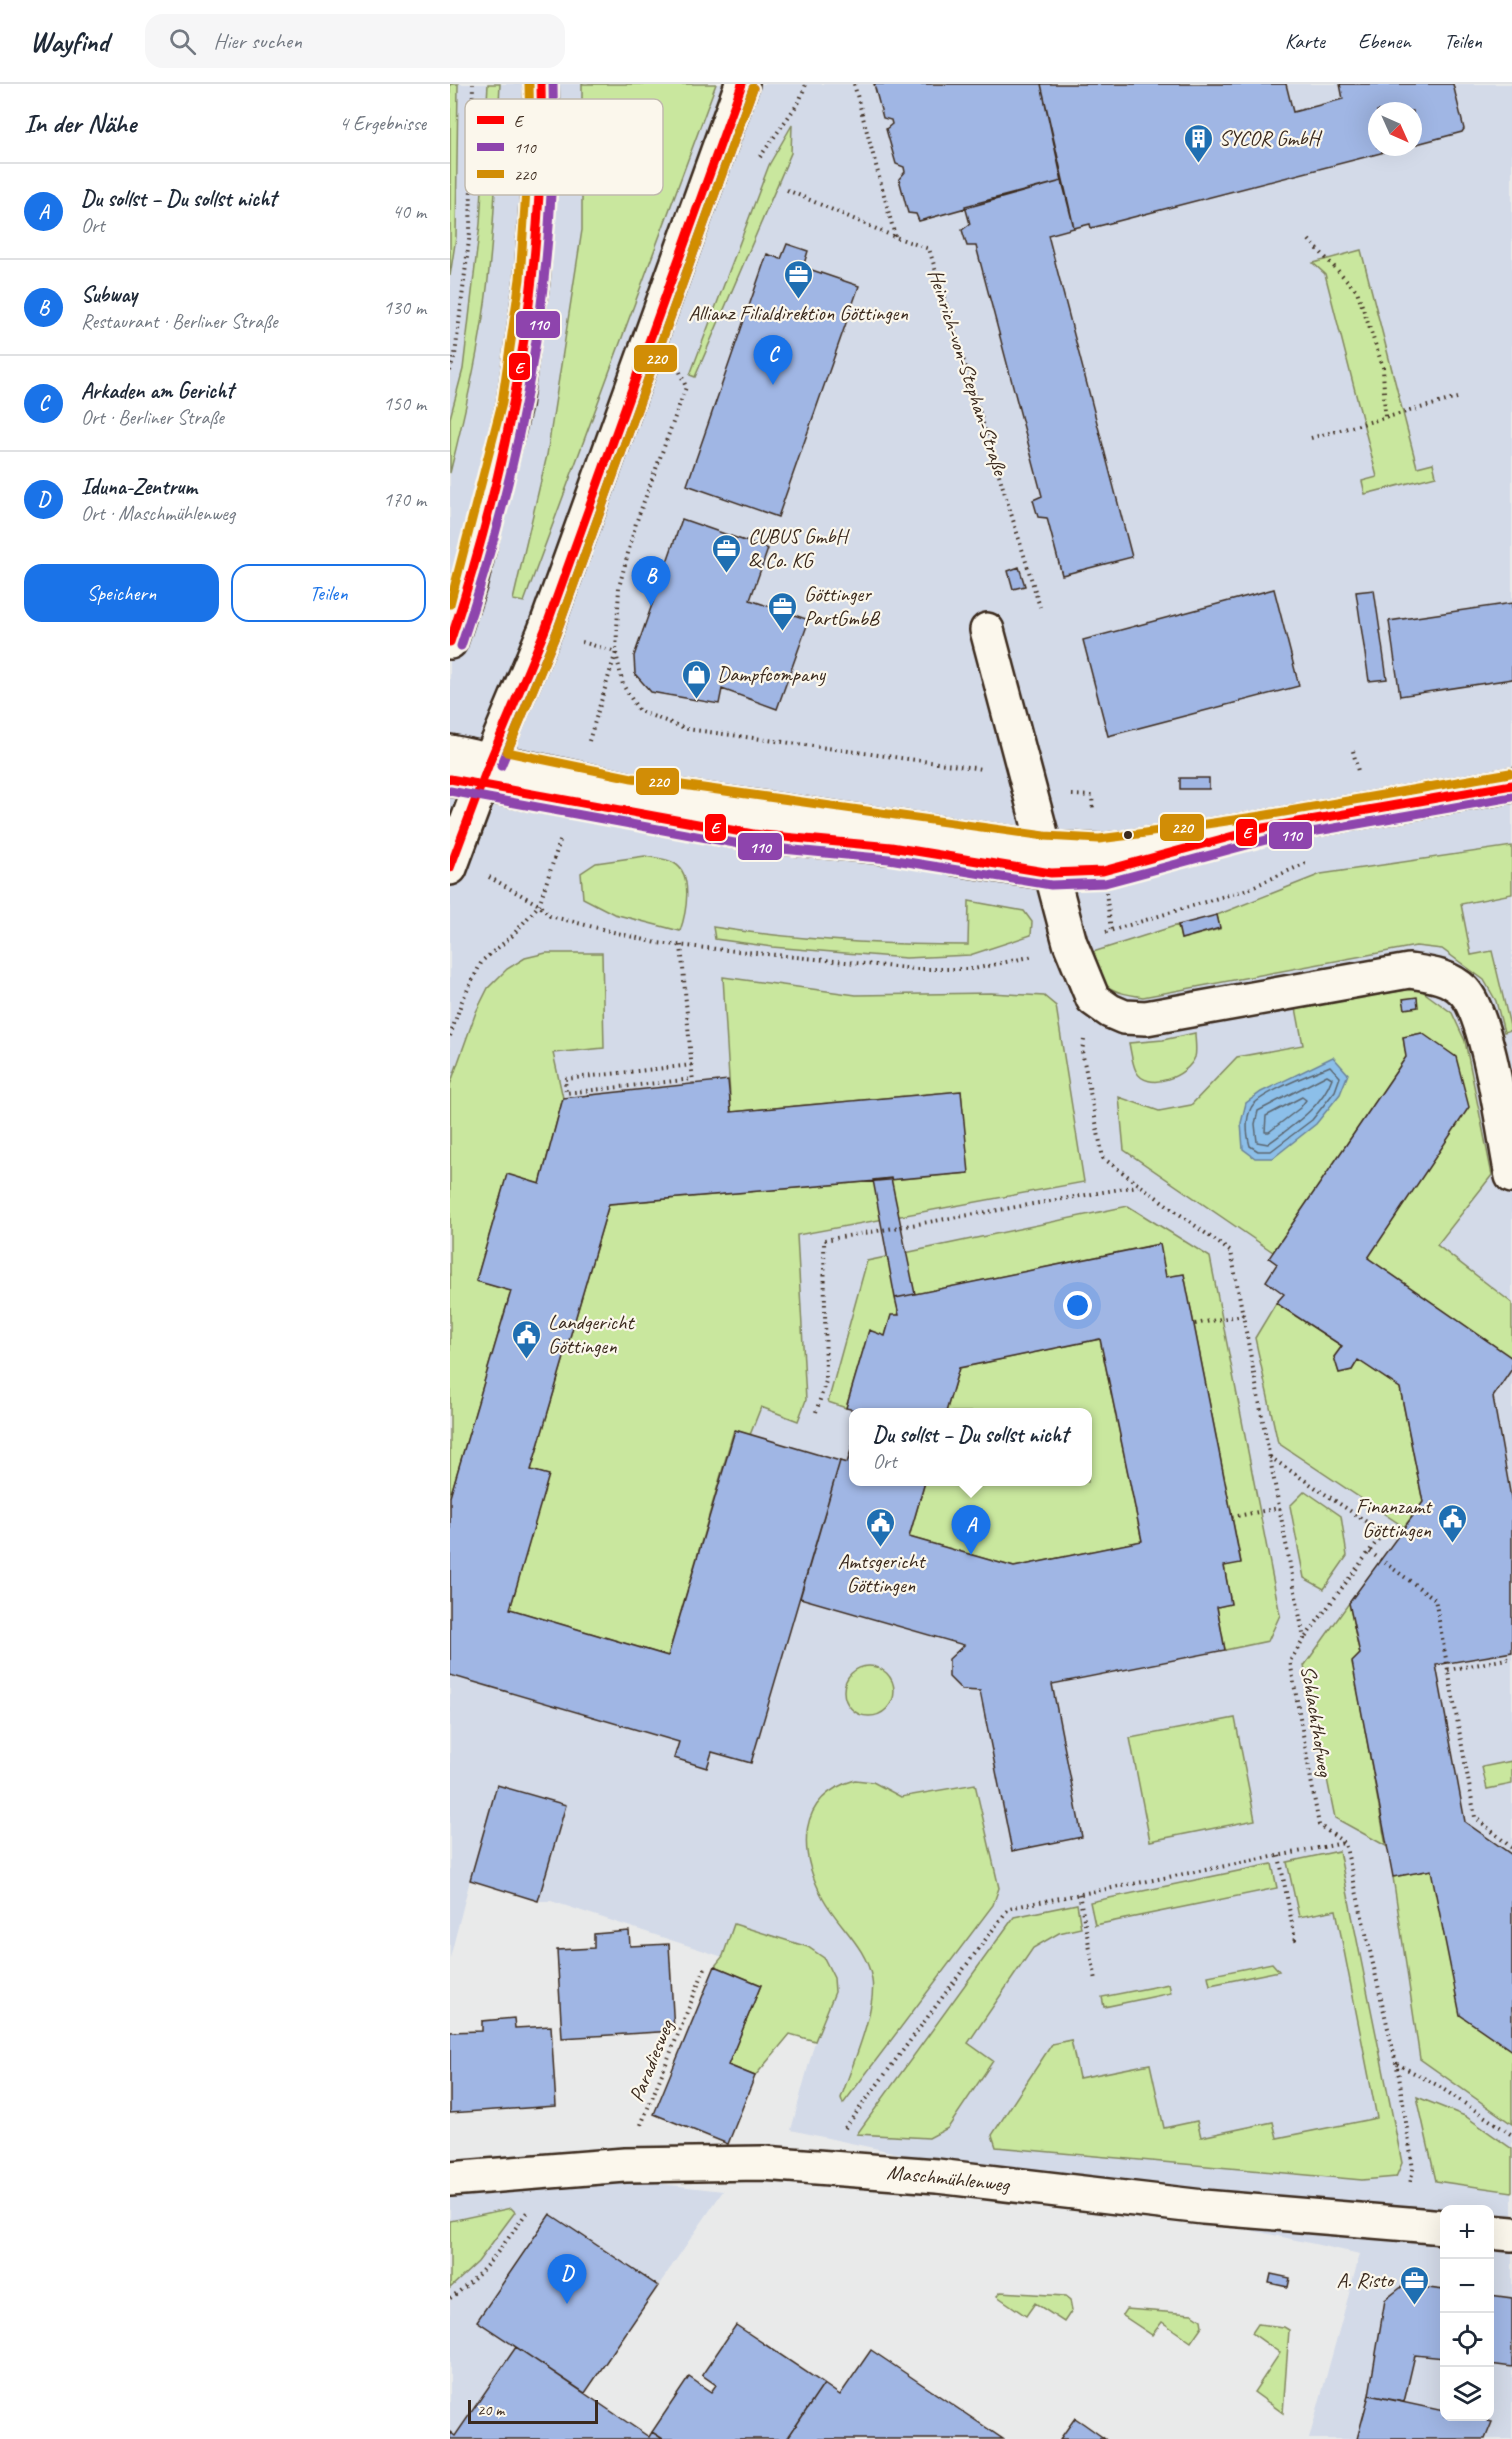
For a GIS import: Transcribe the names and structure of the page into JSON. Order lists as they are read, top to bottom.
{
  "streets": {
    "street": ["Maschmühlenweg"],
    "path": ["Heinrich-von-Stephan-Straße", "Schlachthofweg", "Paradiesweg"]
  },
  "crossings": [
    ["Paradiesweg", "Maschmühlenweg"]
  ],
  "places": {
    "building": ["SYCOR GmbH"],
    "office": [
      "Allianz Filialdirektion Göttingen",
      "CUBUS GmbH & Co. KG",
      "Göttinger PartGmbB",
      "A. Risto"
    ],
    "shop": ["Dampfcompany"],
    "public building": ["Landgericht Göttingen", "Finanzamt Göttingen", "Amtsgericht Göttingen"]
  },
  "lines": ["transit line E", "transit line 110", "transit line 220"],
  "legend": ["E", "110", "220"],
  "scale_bar": "20 m",
  "north": "bottom right",
  "page": {
    "header": "Wayfind",
    "search": "Hier suchen",
    "nav": ["Karte", "Ebenen", "Teilen"],
    "heading": ["In der Nähe", "4 Ergebnisse"],
    "list": [
      {
        "mark": "A",
        "name": "Du sollst – Du sollst nicht",
        "note": "Ort",
        "value": "40 m"
      },
      {
        "mark": "B",
        "name": "Subway",
        "note": "Restaurant · Berliner Straße",
        "value": "130 m"
      },
      {
        "mark": "C",
        "name": "Arkaden am Gericht",
        "note": "Ort · Berliner Straße",
        "value": "150 m"
      },
      {
        "mark": "D",
        "name": "Iduna-Zentrum",
        "note": "Ort · Maschmühlenweg",
        "value": "170 m"
      }
    ],
    "pins": [
      "C",
      "B",
      "A",
      "D"
    ],
    "buttons": ["Speichern", "Teilen"],
    "popup": ["Du sollst – Du sollst nicht", "Ort"],
    "map_buttons": ["+", "−"],
    "scale": "20 m"
  }
}
